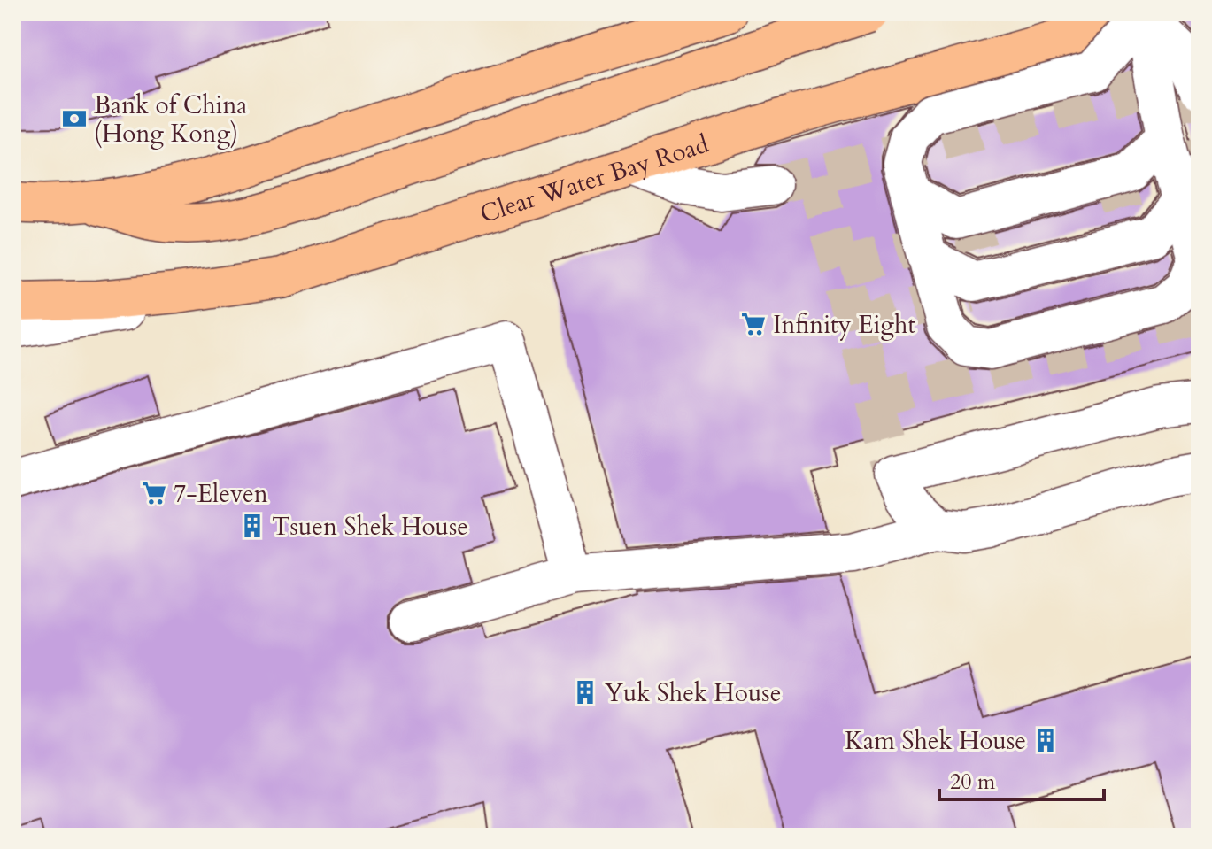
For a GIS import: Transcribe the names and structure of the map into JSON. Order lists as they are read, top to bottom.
{
  "streets": {
    "main road": ["Clear Water Bay Road"]
  },
  "places": {
    "bank": ["Bank of China (Hong Kong)"],
    "supermarket": ["Infinity Eight", "7-Eleven"],
    "building": ["Tsuen Shek House", "Yuk Shek House", "Kam Shek House"]
  },
  "scale_bar": "20 m"
}
